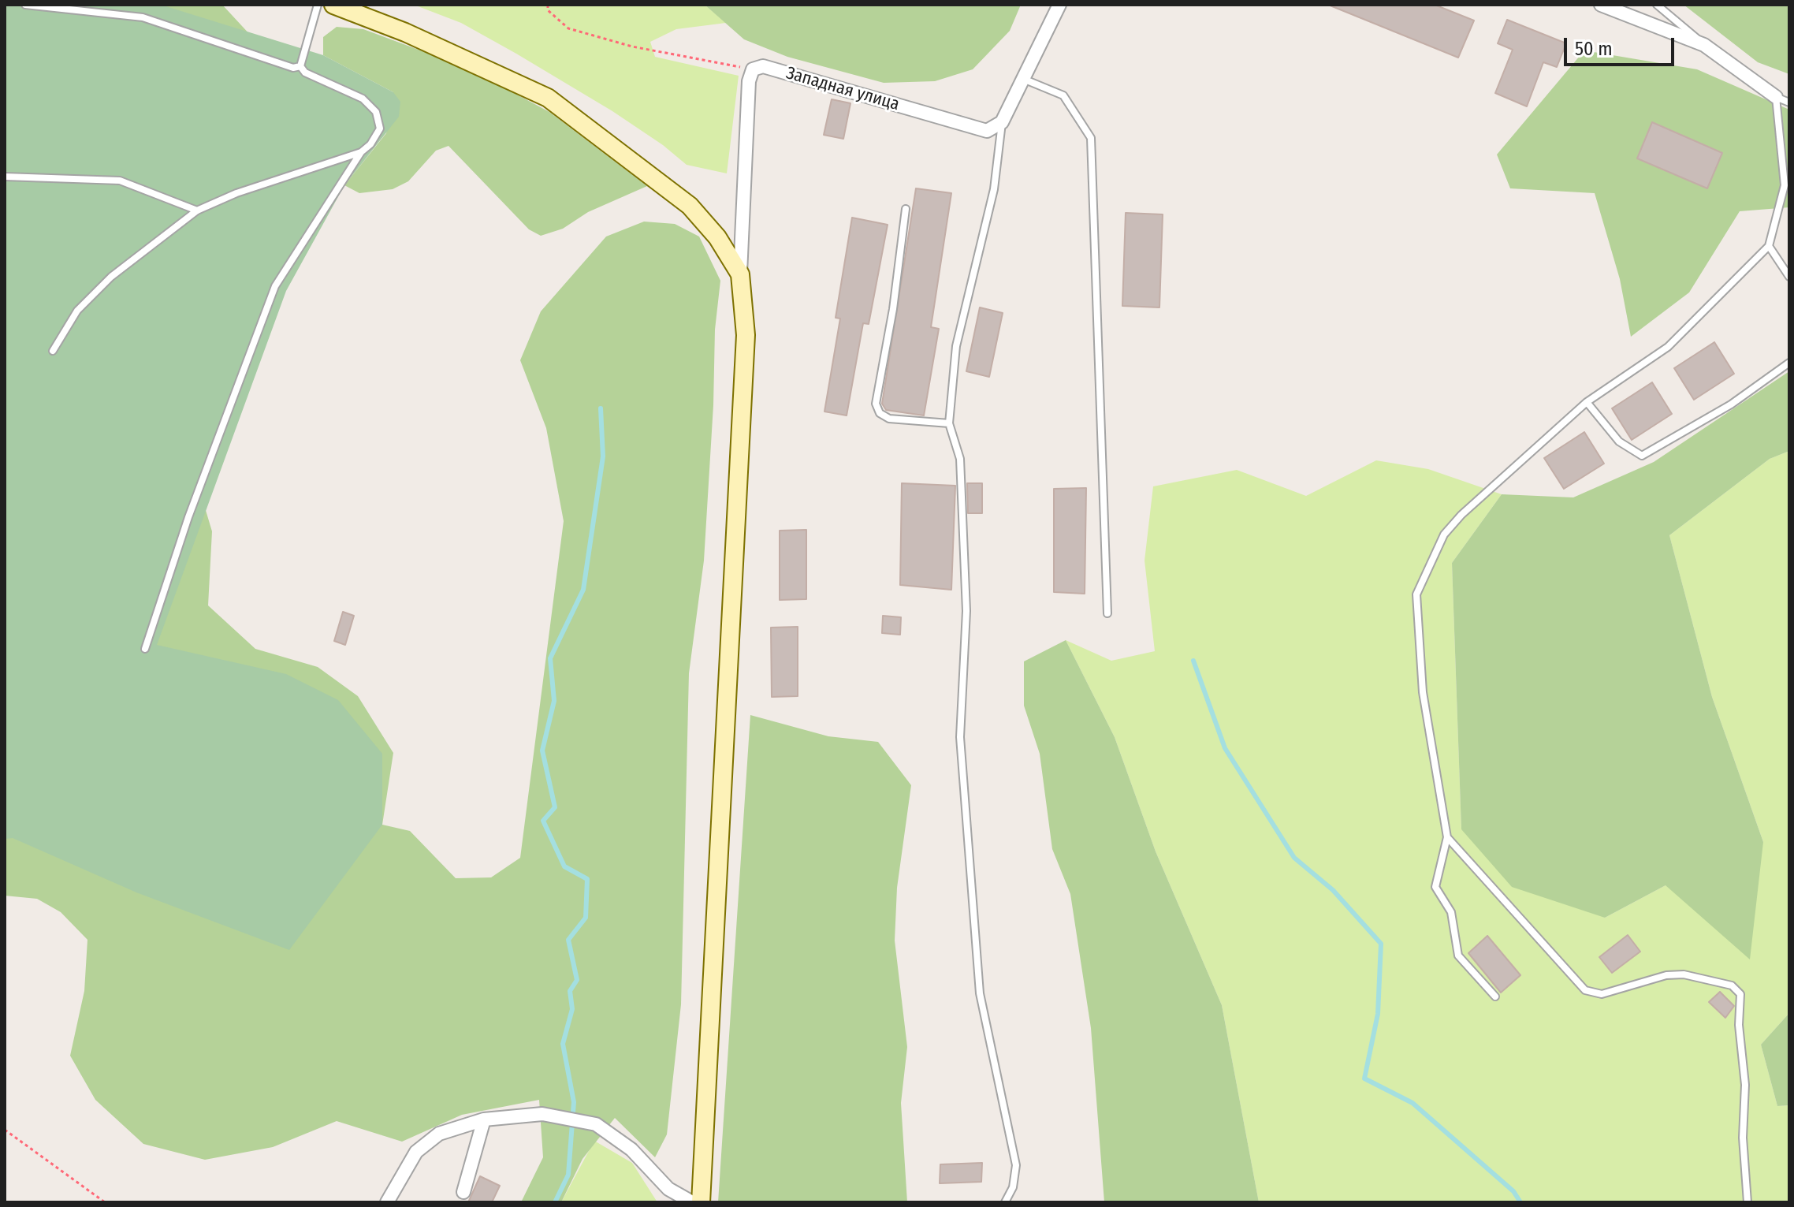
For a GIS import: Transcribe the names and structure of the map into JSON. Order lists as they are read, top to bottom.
{
  "streets": {
    "street": ["Западная улица"]
  },
  "scale_bar": "50 m"
}
